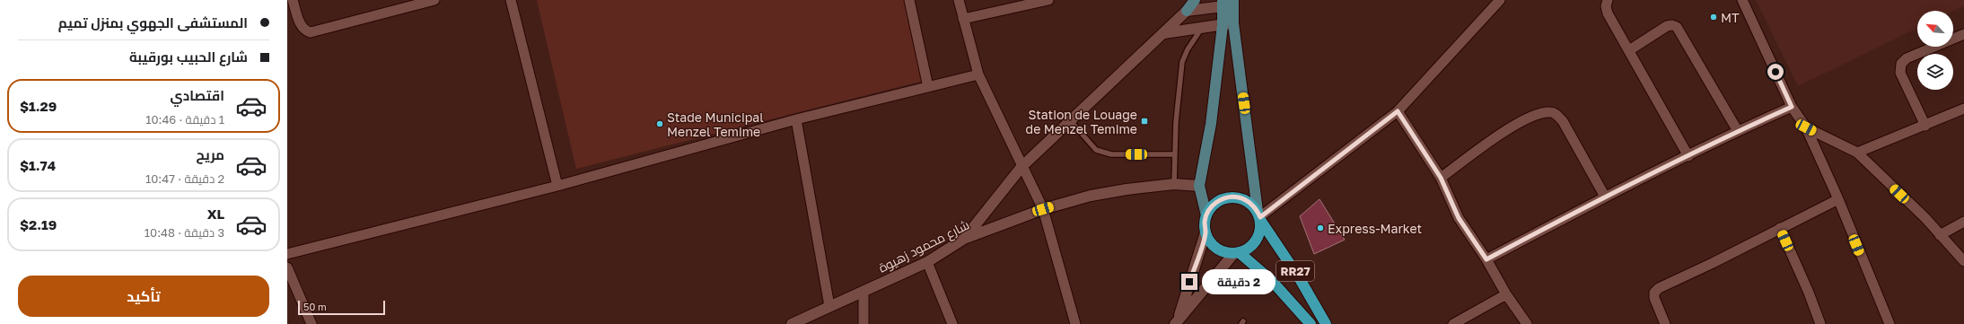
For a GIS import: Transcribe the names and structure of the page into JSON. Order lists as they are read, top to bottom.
{
  "streets": {
    "highway": ["RR27"],
    "main road": ["شارع محمود زهيوة"]
  },
  "places": {
    "other": ["MT", "Stade Municipal Menzel Temime", "Express-Market"],
    "transit": ["Station de Louage de Menzel Temime"]
  },
  "scale_bar": "50 m",
  "north": "top left",
  "page": {
    "banner": ["المستشفى الجهوي بمنزل تميم", "شارع الحبيب بورقيبة"],
    "list": [
      {
        "name": "اقتصادي",
        "note": "1 دقيقة · 10:46",
        "value": "$1.29"
      },
      {
        "name": "مريح",
        "note": "2 دقيقة · 10:47",
        "value": "$1.74"
      },
      {
        "name": "XL",
        "note": "3 دقيقة · 10:48",
        "value": "$2.19"
      }
    ],
    "buttons": "تأكيد",
    "bubble": "2 دقيقة",
    "scale": "50 m"
  }
}
